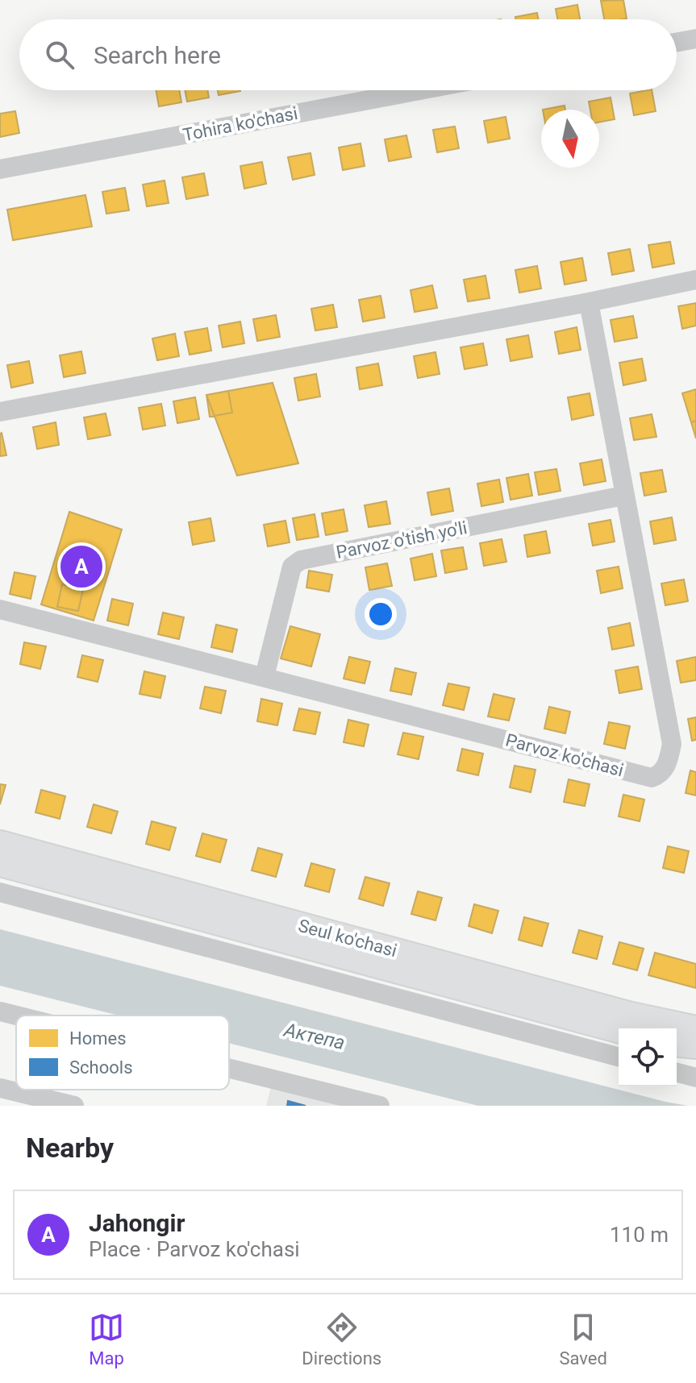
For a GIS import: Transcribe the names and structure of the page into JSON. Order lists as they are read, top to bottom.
{
  "streets": {
    "main road": ["Seul ko'chasi"],
    "street": ["Tohira ko'chasi", "Parvoz o'tish yo'li", "Parvoz ko'chasi"]
  },
  "crossings": [
    ["Parvoz o'tish yo'li", "Parvoz ko'chasi"]
  ],
  "water": ["Актепа"],
  "legend": ["Homes", "Schools"],
  "north": "bottom",
  "page": {
    "search": "Search here",
    "pins": "A",
    "heading": "Nearby",
    "list": [
      {
        "mark": "A",
        "name": "Jahongir",
        "note": "Place · Parvoz ko'chasi",
        "value": "110 m"
      }
    ],
    "nav": ["Map", "Directions", "Saved"]
  }
}
